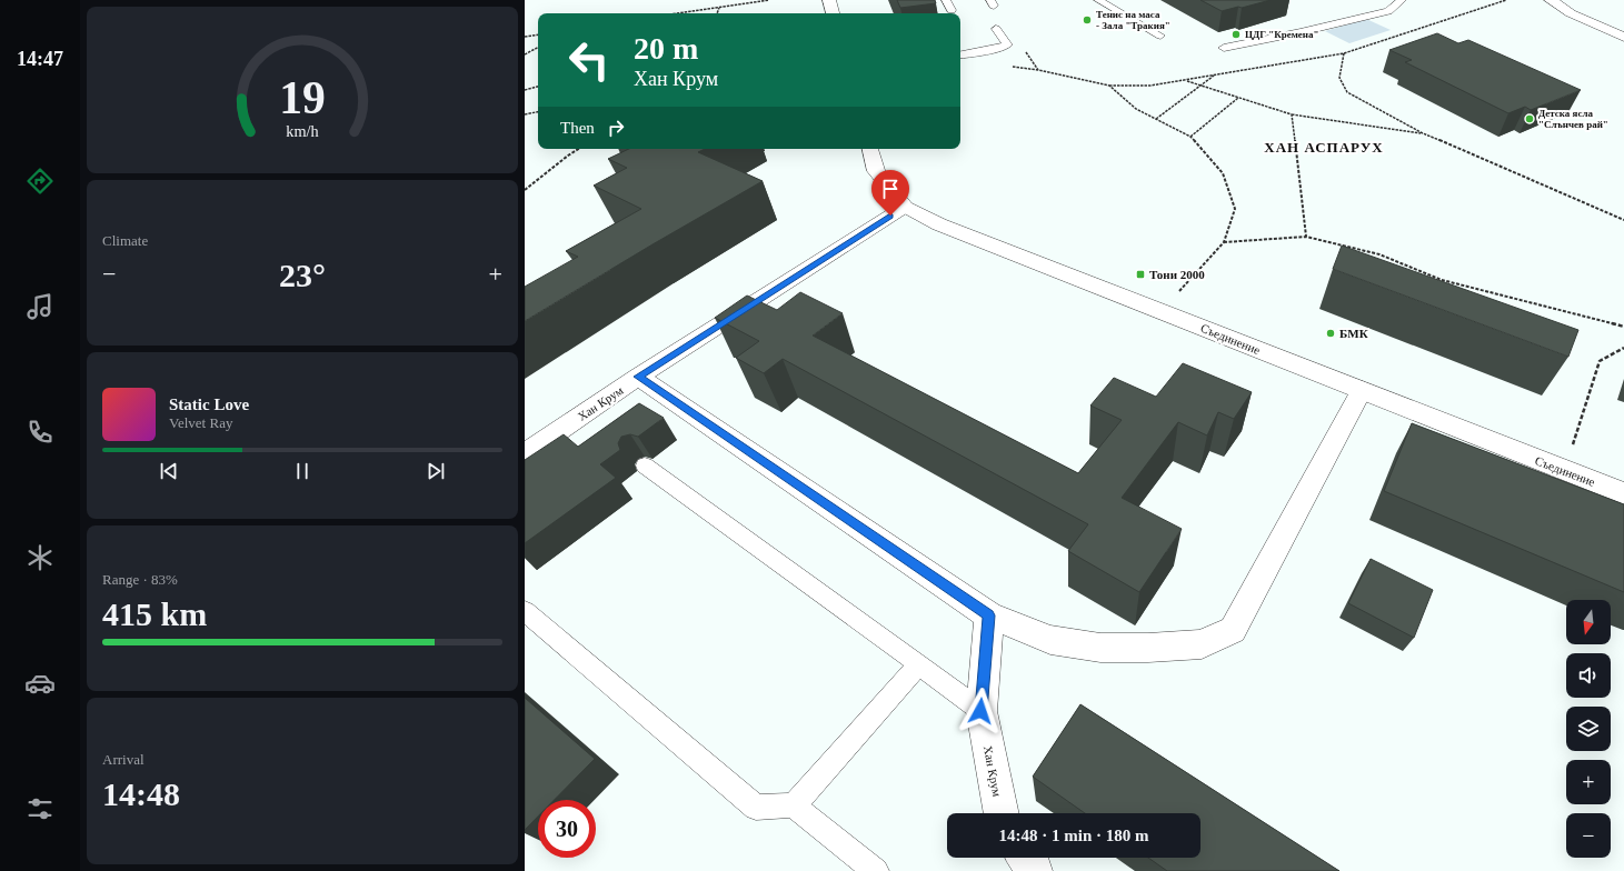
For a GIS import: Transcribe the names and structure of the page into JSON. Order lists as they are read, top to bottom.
{
  "streets": {
    "street": ["Съединение", "Хан Крум"]
  },
  "crossings": [
    ["Съединение", "Хан Крум"]
  ],
  "districts": ["ХАН АСПАРУХ"],
  "places": {
    "other": [
      "Тенис на маса - Зала \"Тракия\"",
      "ЦДГ \"Кремена\"",
      "Детска ясла \"Слънчев рай\"",
      "БМК"
    ],
    "transit": ["Тони 2000"]
  },
  "north": "bottom",
  "page": {
    "tabs": "14:47",
    "turn": ["20 m", "Хан Крум"],
    "then": "Then",
    "tile": [
      "Climate",
      ["Range · 83%", "415 km"],
      ["Arrival", "14:48"]
    ],
    "heat": ["−", "23°", "+"],
    "song": ["Static Love", "Velvet Ray"],
    "map_buttons": ["+", "−"],
    "limit": "30",
    "trip": "14:48 · 1 min · 180 m",
    "gauge": ["19", "km/h"]
  }
}
